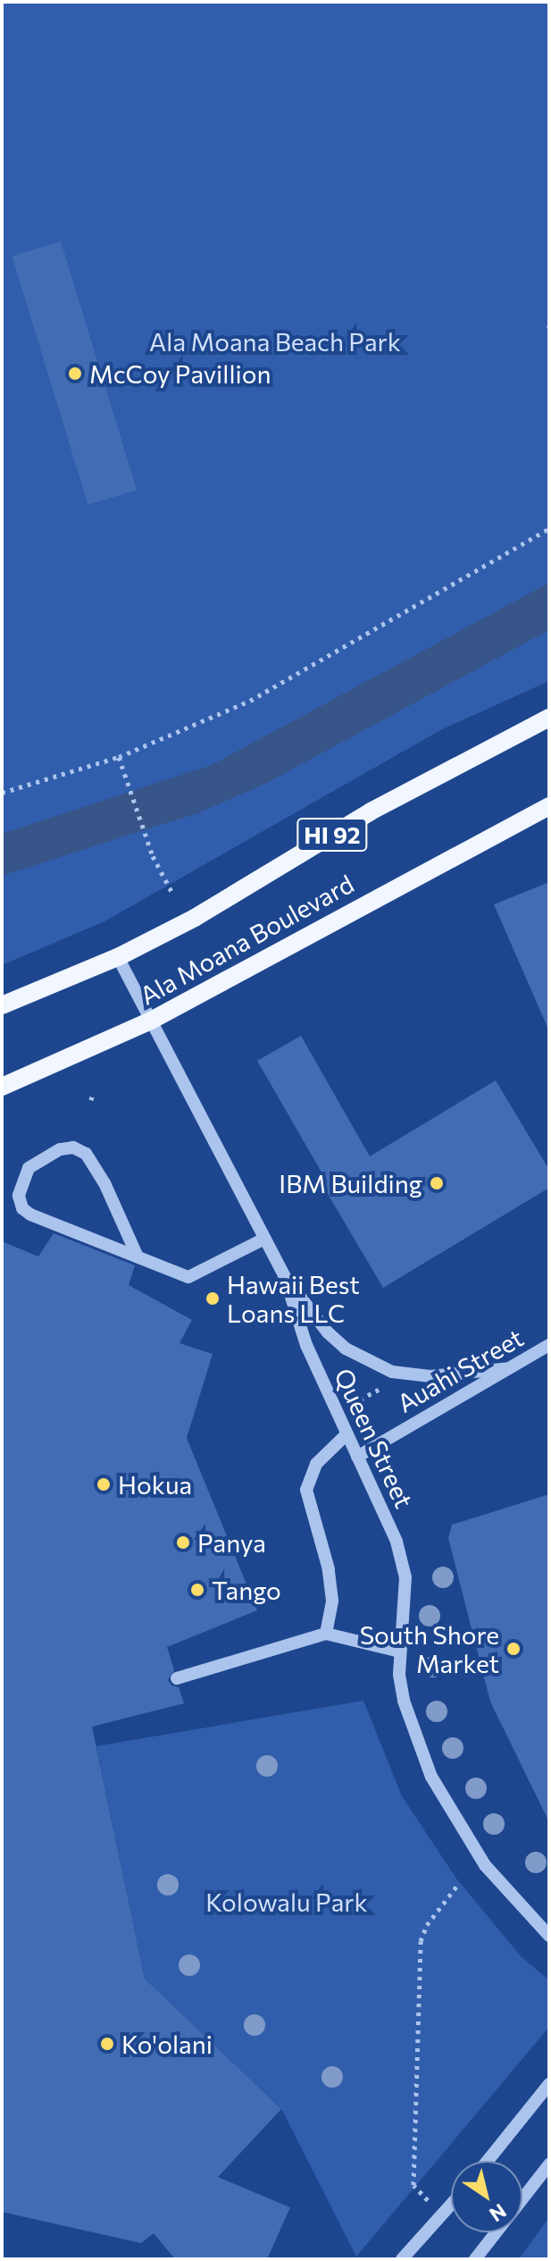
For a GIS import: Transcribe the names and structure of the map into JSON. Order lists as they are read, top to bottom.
{
  "streets": {
    "main road": ["HI 92", "Ala Moana Boulevard"],
    "street": ["Auahi Street", "Queen Street"]
  },
  "crossings": [
    ["Ala Moana Boulevard", "Queen Street"],
    ["Auahi Street", "Queen Street"]
  ],
  "parks": ["Ala Moana Beach Park", "Kolowalu Park"],
  "places": [
    "McCoy Pavillion",
    "IBM Building",
    "Hawaii Best Loans LLC",
    "Hokua",
    "Panya",
    "Tango",
    "South Shore Market",
    "Ko'olani"
  ],
  "north": "bottom right"
}
